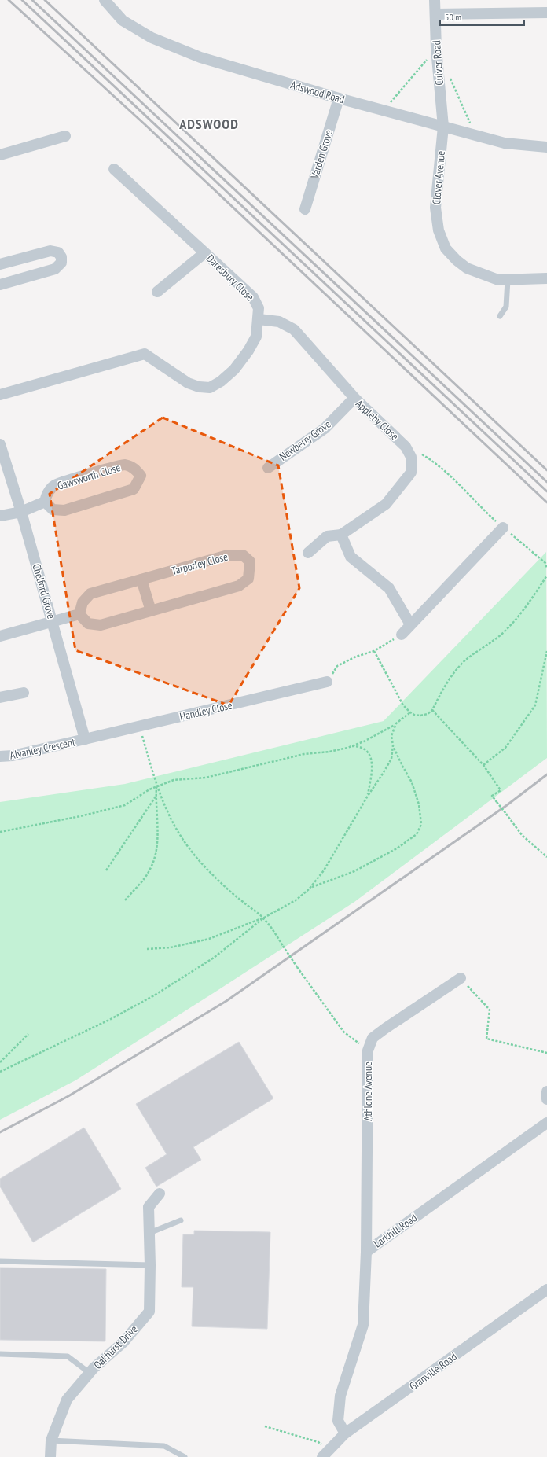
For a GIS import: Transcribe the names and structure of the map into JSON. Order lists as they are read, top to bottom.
{
  "streets": {
    "street": [
      "Culver Road",
      "Adswood Road",
      "Varden Grove",
      "Clover Avenue",
      "Daresbury Close",
      "Appleby Close",
      "Newberry Grove",
      "Gawsworth Close",
      "Tarporley Close",
      "Chelford Grove",
      "Handley Close",
      "Alvanley Crescent",
      "Athlone Avenue",
      "Larkhill Road",
      "Oakhurst Drive",
      "Granville Road"
    ]
  },
  "crossings": [
    ["Culver Road", "Adswood Road"],
    ["Culver Road", "Clover Avenue"],
    ["Adswood Road", "Varden Grove"],
    ["Adswood Road", "Clover Avenue"],
    ["Daresbury Close", "Appleby Close"],
    ["Appleby Close", "Newberry Grove"],
    ["Chelford Grove", "Handley Close"],
    ["Chelford Grove", "Alvanley Crescent"],
    ["Handley Close", "Alvanley Crescent"],
    ["Athlone Avenue", "Larkhill Road"],
    ["Larkhill Road", "Granville Road"]
  ],
  "districts": ["ADSWOOD"],
  "scale_bar": "50 m"
}
